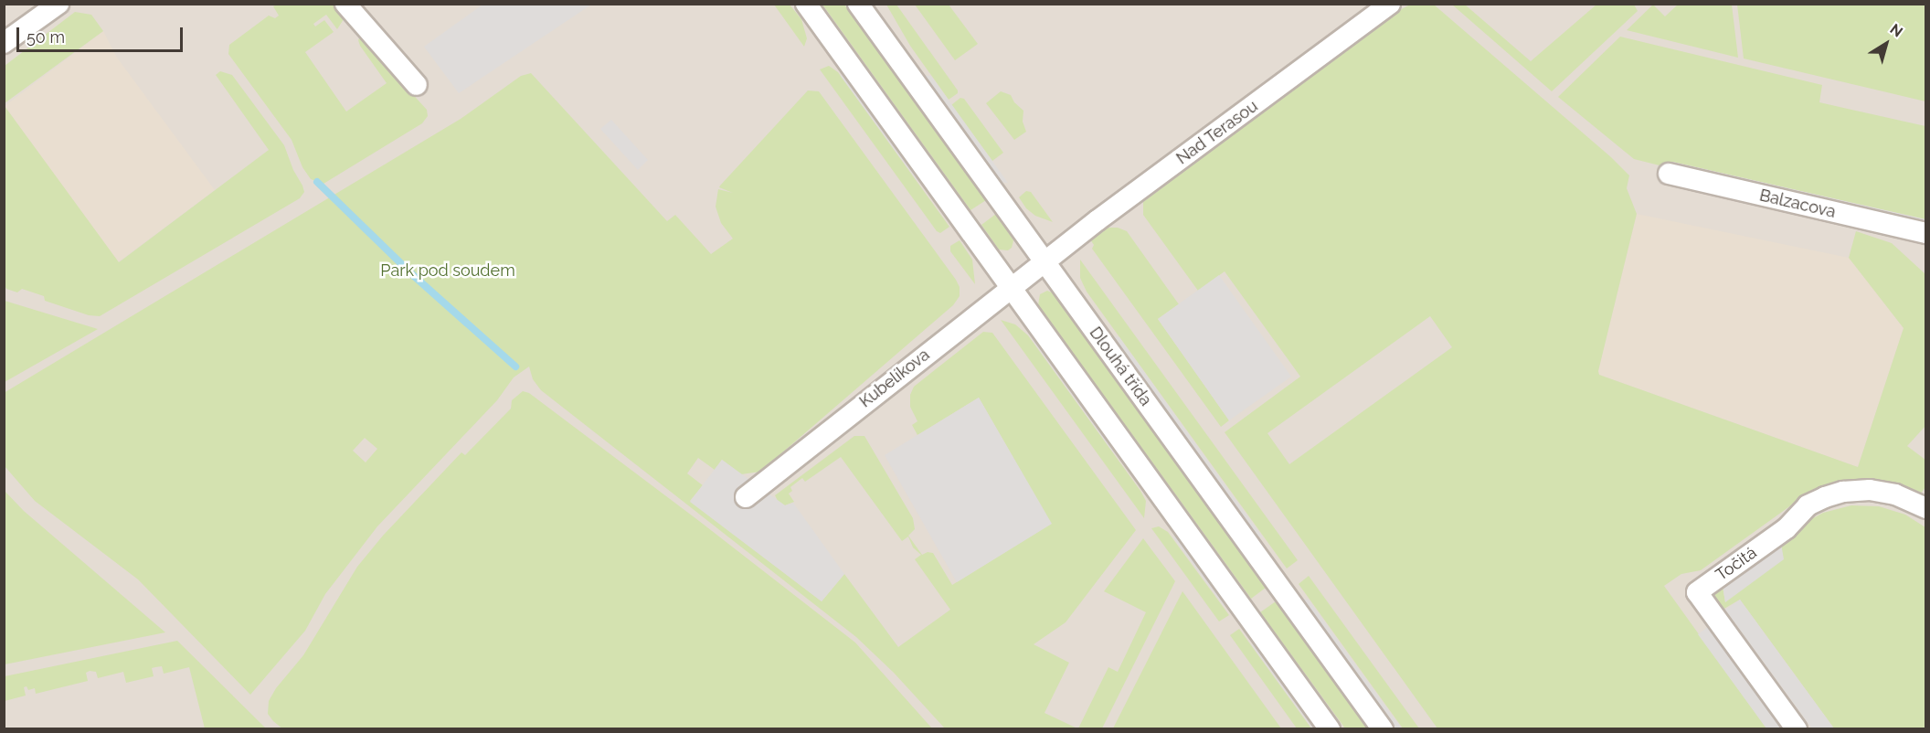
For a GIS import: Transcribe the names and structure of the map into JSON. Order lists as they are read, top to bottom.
{
  "streets": {
    "street": [
      "Nad Terasou",
      "Balzacova",
      "Dlouhá třída",
      "Kubelíkova",
      "Točitá"
    ]
  },
  "crossings": [
    ["Nad Terasou", "Dlouhá třída"],
    ["Nad Terasou", "Kubelíkova"],
    ["Dlouhá třída", "Kubelíkova"]
  ],
  "parks": ["Park pod soudem"],
  "scale_bar": "50 m",
  "north": "top right"
}
